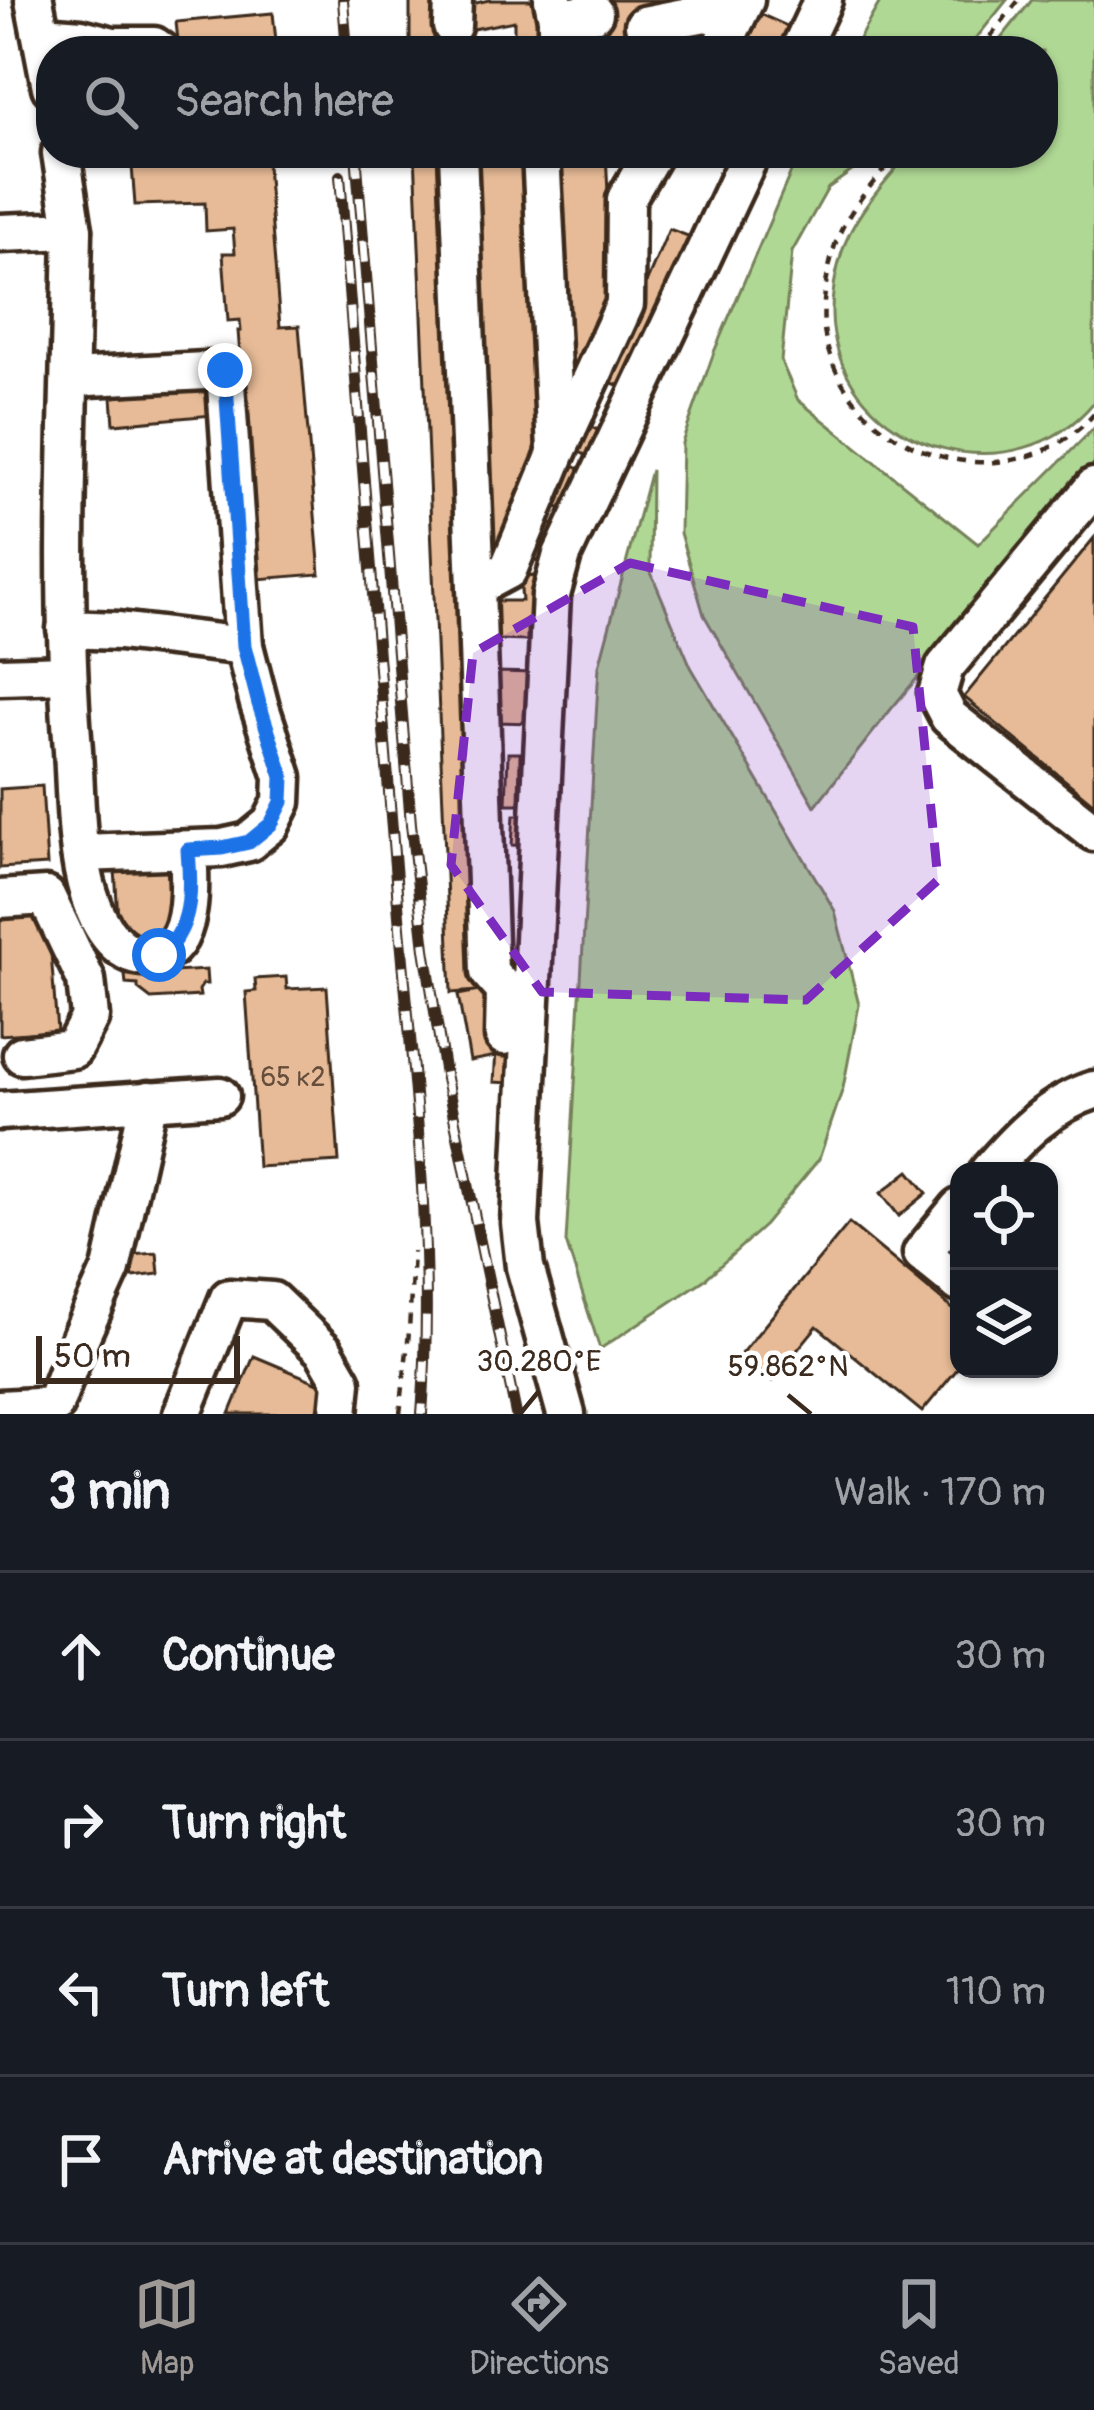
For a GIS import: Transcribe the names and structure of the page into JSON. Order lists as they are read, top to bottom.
{
  "house_numbers": ["65 к2"],
  "scale_bar": "50 m",
  "page": {
    "search": "Search here",
    "scale": "50 m",
    "heading": ["3 min", "Walk · 170 m"],
    "list": [
      ["Continue", "30 m"],
      ["Turn right", "30 m"],
      ["Turn left", "110 m"],
      "Arrive at destination"
    ],
    "nav": ["Map", "Directions", "Saved"]
  },
  "coordinates": ["30.280°E", "59.862°N"]
}
